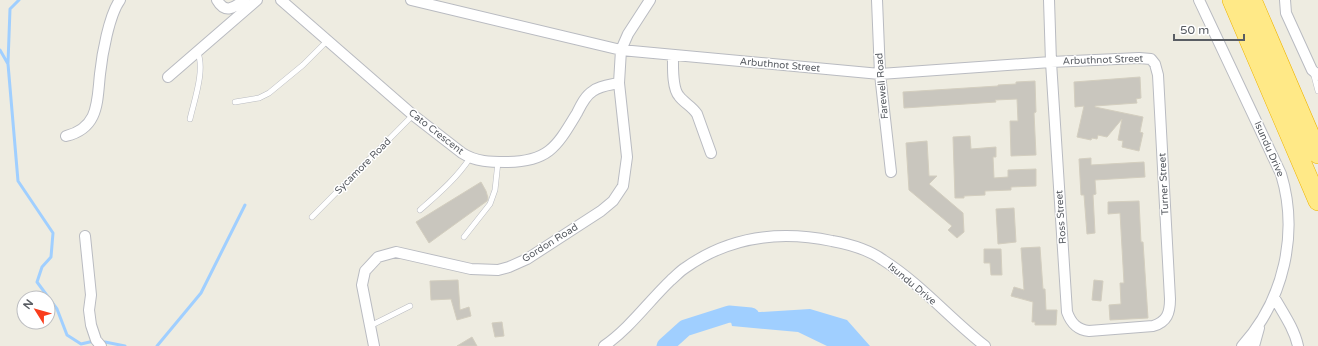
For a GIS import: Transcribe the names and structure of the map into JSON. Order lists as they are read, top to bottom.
{
  "streets": {
    "street": [
      "Arbuthnot Street",
      "Farewell Road",
      "Cato Crescent",
      "Isundu Drive",
      "Turner Street",
      "Ross Street",
      "Gordon Road"
    ],
    "lane": ["Sycamore Road"]
  },
  "crossings": [
    ["Arbuthnot Street", "Farewell Road"],
    ["Arbuthnot Street", "Turner Street"],
    ["Arbuthnot Street", "Ross Street"],
    ["Arbuthnot Street", "Gordon Road"],
    ["Cato Crescent", "Sycamore Road"],
    ["Cato Crescent", "Gordon Road"],
    ["Turner Street", "Ross Street"]
  ],
  "scale_bar": "50 m",
  "north": "top left"
}
